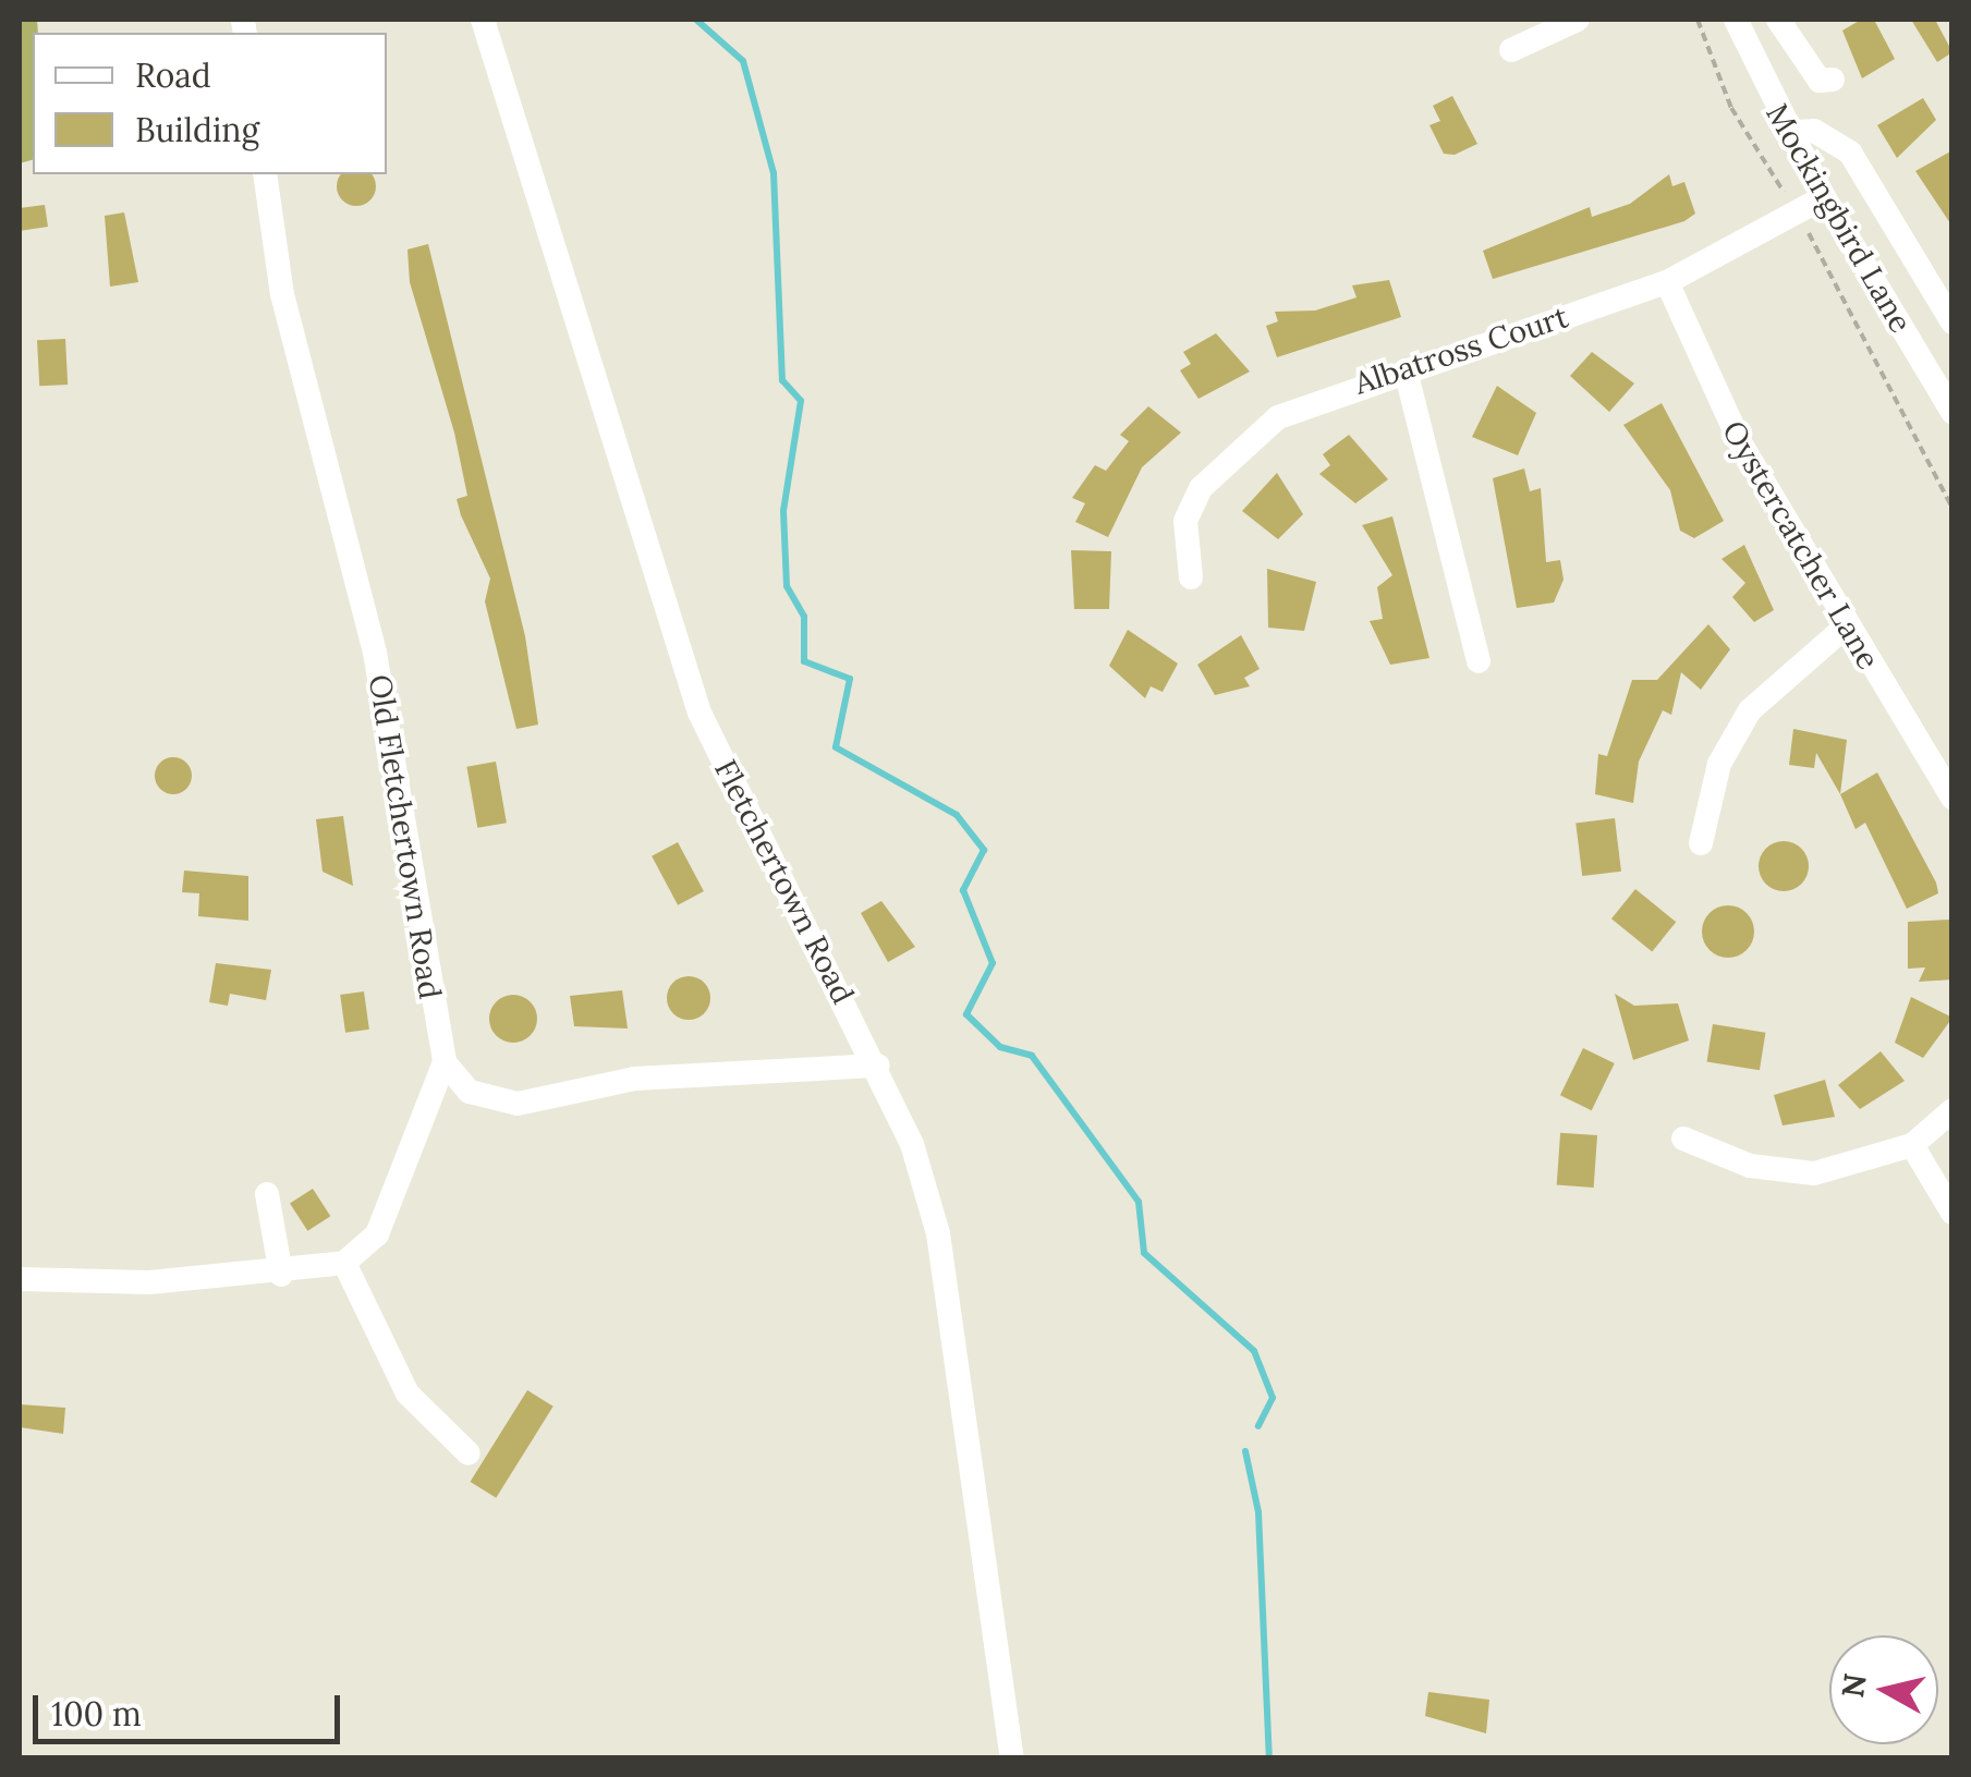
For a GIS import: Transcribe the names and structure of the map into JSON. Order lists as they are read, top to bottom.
{
  "streets": {
    "street": [
      "Mockingbird Lane",
      "Albatross Court",
      "Oystercatcher Lane",
      "Old Fletchertown Road",
      "Fletchertown Road"
    ]
  },
  "crossings": [
    ["Mockingbird Lane", "Albatross Court"],
    ["Albatross Court", "Oystercatcher Lane"]
  ],
  "legend": ["Road", "Building"],
  "scale_bar": "100 m",
  "north": "left"
}
